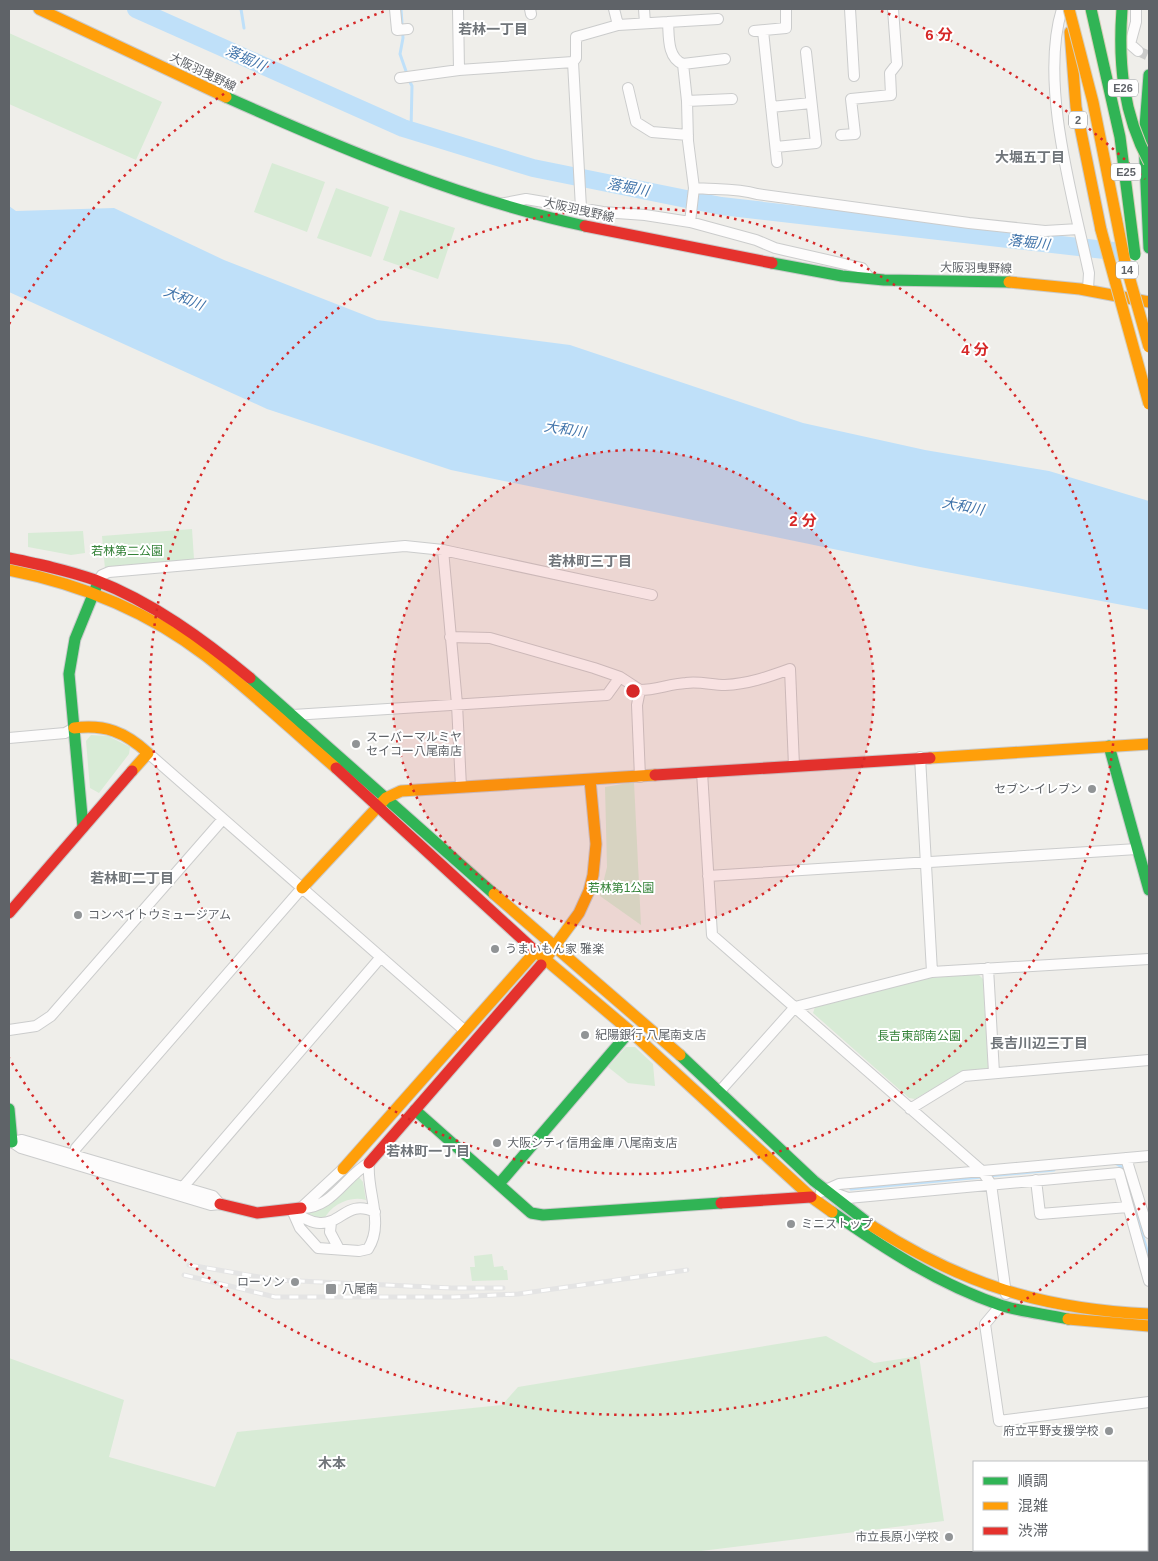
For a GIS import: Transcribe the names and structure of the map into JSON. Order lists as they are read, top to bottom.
{
  "streets": {
    "main road": [
      "大阪羽曳野線",
      "E26",
      "2",
      "E25",
      "14"
    ]
  },
  "crossings": [
    ["2", "14"]
  ],
  "districts": [
    "若林一丁目",
    "大堀五丁目",
    "若林町三丁目",
    "若林町二丁目",
    "長吉川辺三丁目",
    "若林町一丁目",
    "木本"
  ],
  "water": ["落堀川", "大和川"],
  "parks": ["若林第二公園", "若林第1公園", "長吉東部南公園"],
  "places": {
    "other": [
      "スーバーマルミヤ セイコー八尾南店",
      "セブン-イレブン",
      "コンペイトウミュージアム",
      "うまいもん家 雅楽",
      "紀陽銀行 八尾南支店",
      "大阪シティ信用金庫 八尾南支店",
      "ミニストップ",
      "ローソン",
      "府立平野支援学校",
      "市立長原小学校"
    ],
    "transit": ["八尾南"]
  },
  "legend": ["順調", "混雑", "渋滞"],
  "rings": ["6 分", "4 分", "2 分"]
}
